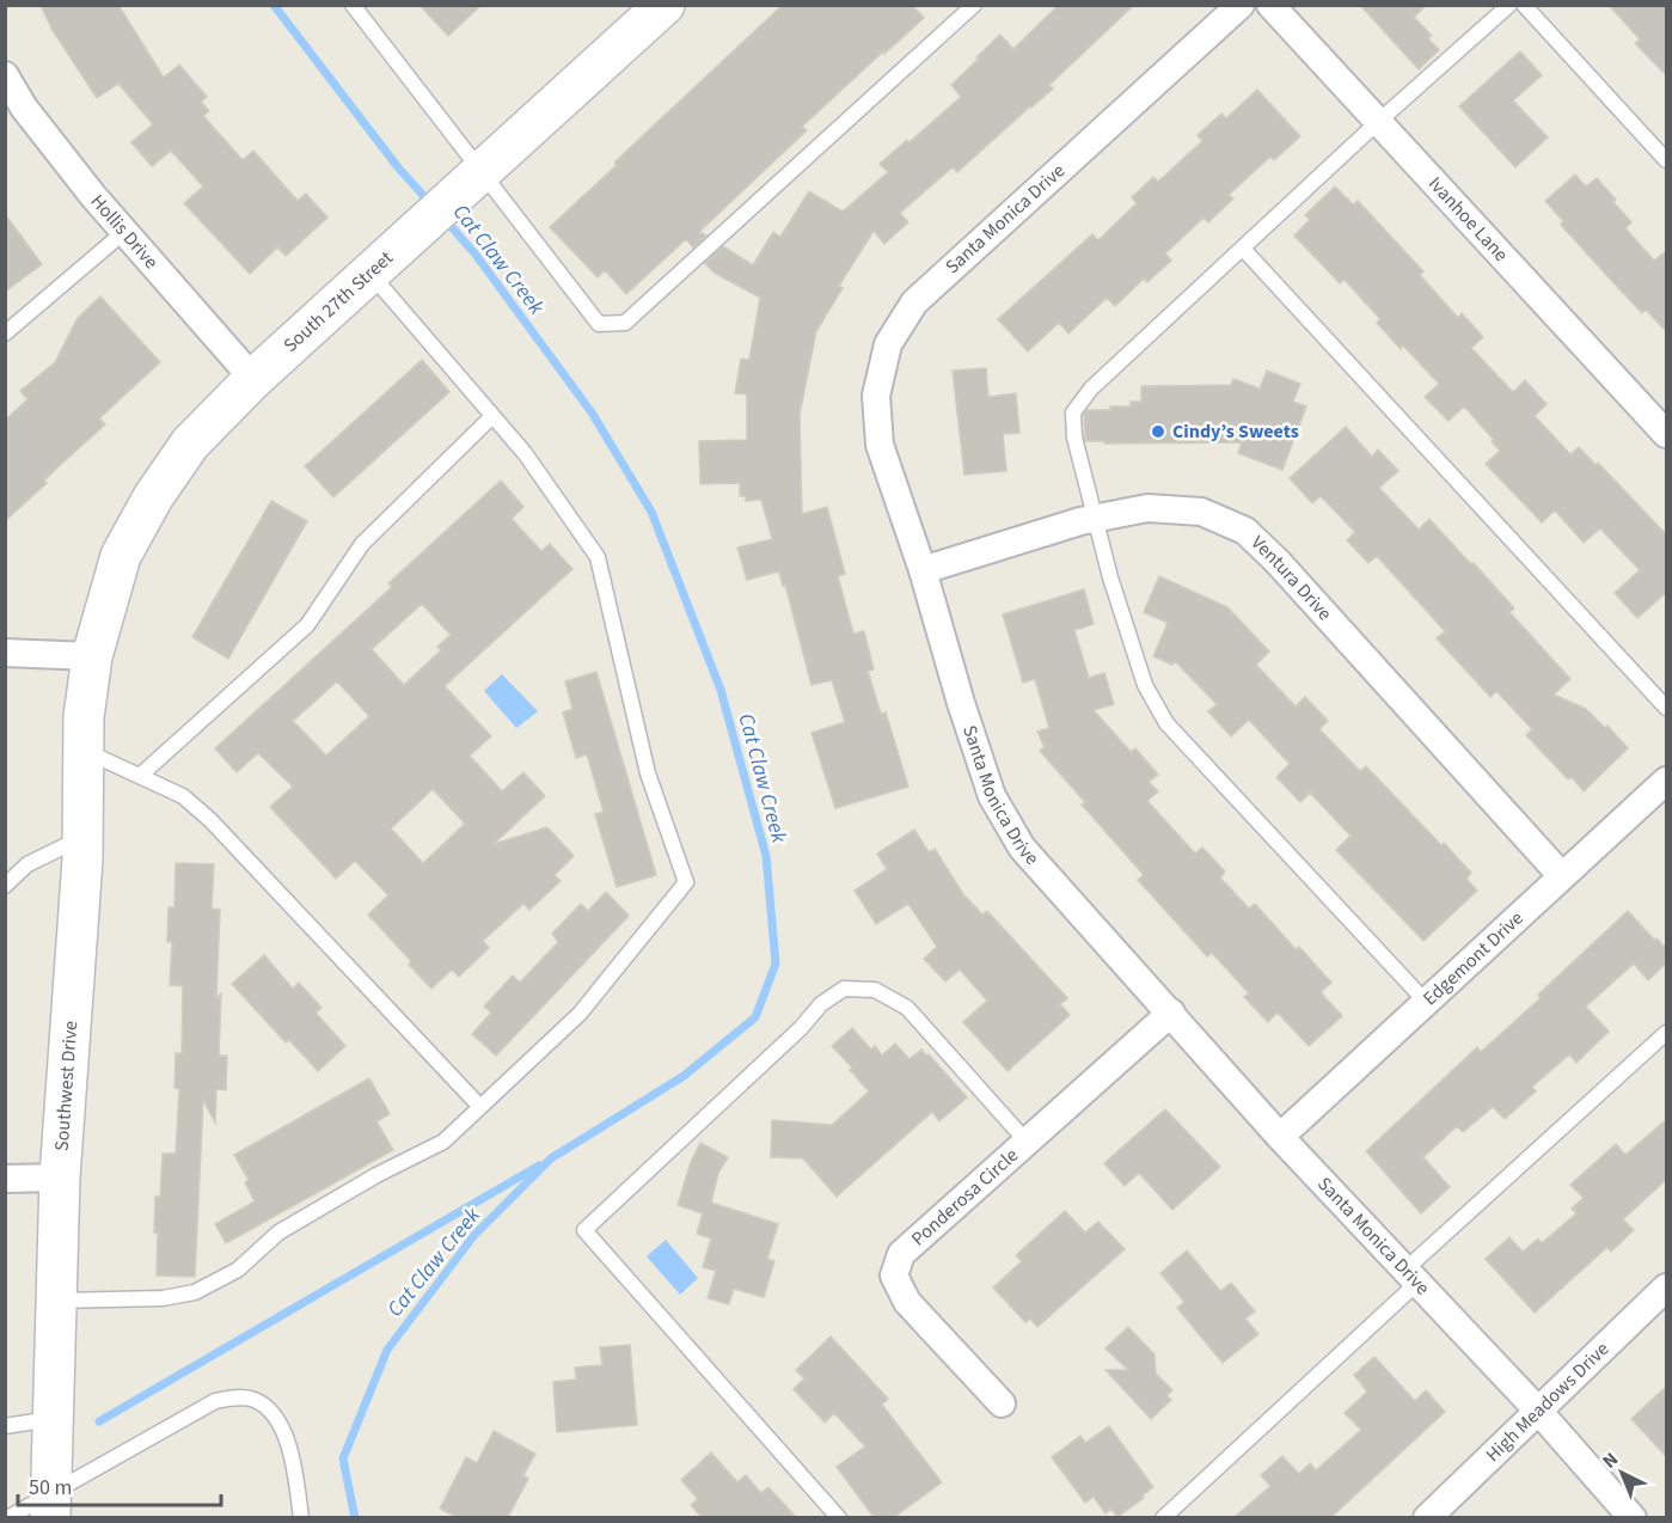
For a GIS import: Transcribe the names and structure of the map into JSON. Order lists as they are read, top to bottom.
{
  "streets": {
    "main road": ["South 27th Street", "Southwest Drive"],
    "street": [
      "Santa Monica Drive",
      "Ivanhoe Lane",
      "Hollis Drive",
      "Ventura Drive",
      "Edgemont Drive",
      "Ponderosa Circle",
      "High Meadows Drive"
    ]
  },
  "crossings": [
    ["Santa Monica Drive", "Ventura Drive"],
    ["Santa Monica Drive", "Edgemont Drive"],
    ["Santa Monica Drive", "Ponderosa Circle"],
    ["Santa Monica Drive", "High Meadows Drive"],
    ["Hollis Drive", "South 27th Street"],
    ["South 27th Street", "Southwest Drive"],
    ["Ventura Drive", "Edgemont Drive"]
  ],
  "water": ["Cat Claw Creek"],
  "places": ["Cindy’s Sweets"],
  "scale_bar": "50 m",
  "north": "top left"
}
